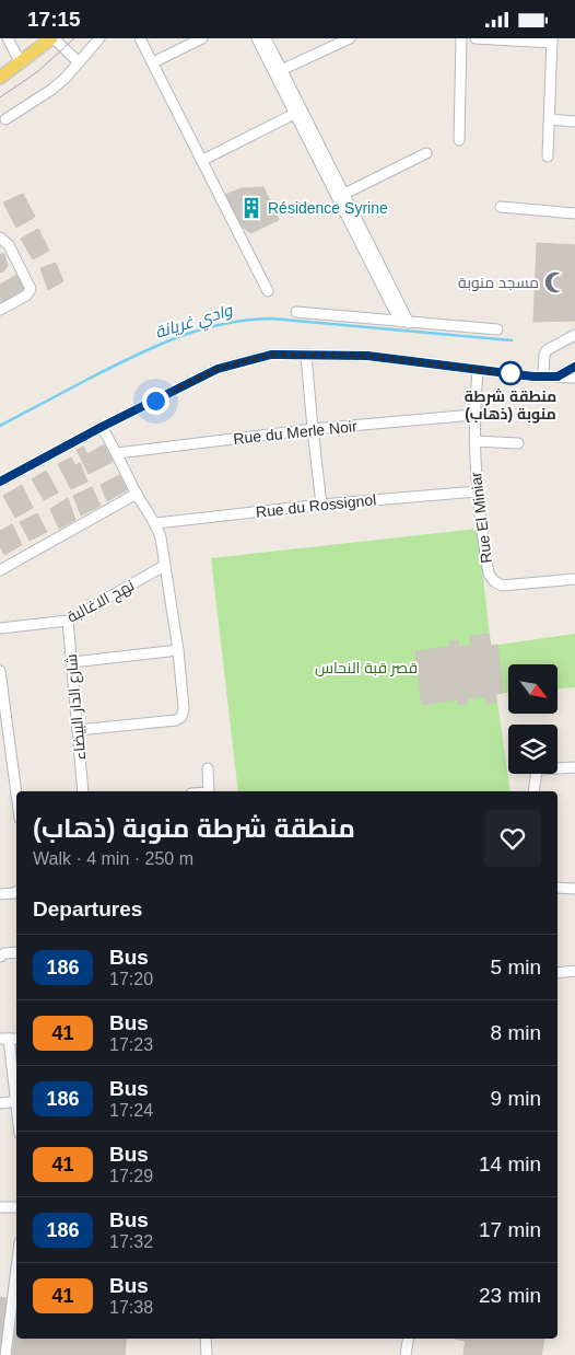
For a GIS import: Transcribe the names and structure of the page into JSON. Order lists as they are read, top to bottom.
{
  "streets": {
    "street": [
      "Rue du Merle Noir",
      "Rue du Rossignol",
      "Rue El Miniar",
      "نهج الاغالبة",
      "شارع الدار البيضاء"
    ]
  },
  "crossings": [
    ["Rue du Merle Noir", "Rue El Miniar"],
    ["Rue du Rossignol", "Rue El Miniar"],
    ["نهج الاغالبة", "شارع الدار البيضاء"]
  ],
  "water": ["وادي غريانة"],
  "parks": ["قصر قبة النحاس"],
  "places": {
    "building": ["Résidence Syrine"],
    "mosque": ["مسجد منوبة"],
    "other": ["منطقة شرطة منوبة (ذهاب)"]
  },
  "lines": ["bus line 186"],
  "north": "bottom right",
  "page": {
    "status": "17:15",
    "heading": [
      ["منطقة شرطة منوبة (ذهاب)", "Walk · 4 min · 250 m"],
      "Departures"
    ],
    "list": [
      {
        "mark": "186",
        "name": "Bus",
        "note": "17:20",
        "value": "5 min"
      },
      {
        "mark": "41",
        "name": "Bus",
        "note": "17:23",
        "value": "8 min"
      },
      {
        "mark": "186",
        "name": "Bus",
        "note": "17:24",
        "value": "9 min"
      },
      {
        "mark": "41",
        "name": "Bus",
        "note": "17:29",
        "value": "14 min"
      },
      {
        "mark": "186",
        "name": "Bus",
        "note": "17:32",
        "value": "17 min"
      },
      {
        "mark": "41",
        "name": "Bus",
        "note": "17:38",
        "value": "23 min"
      }
    ]
  }
}
